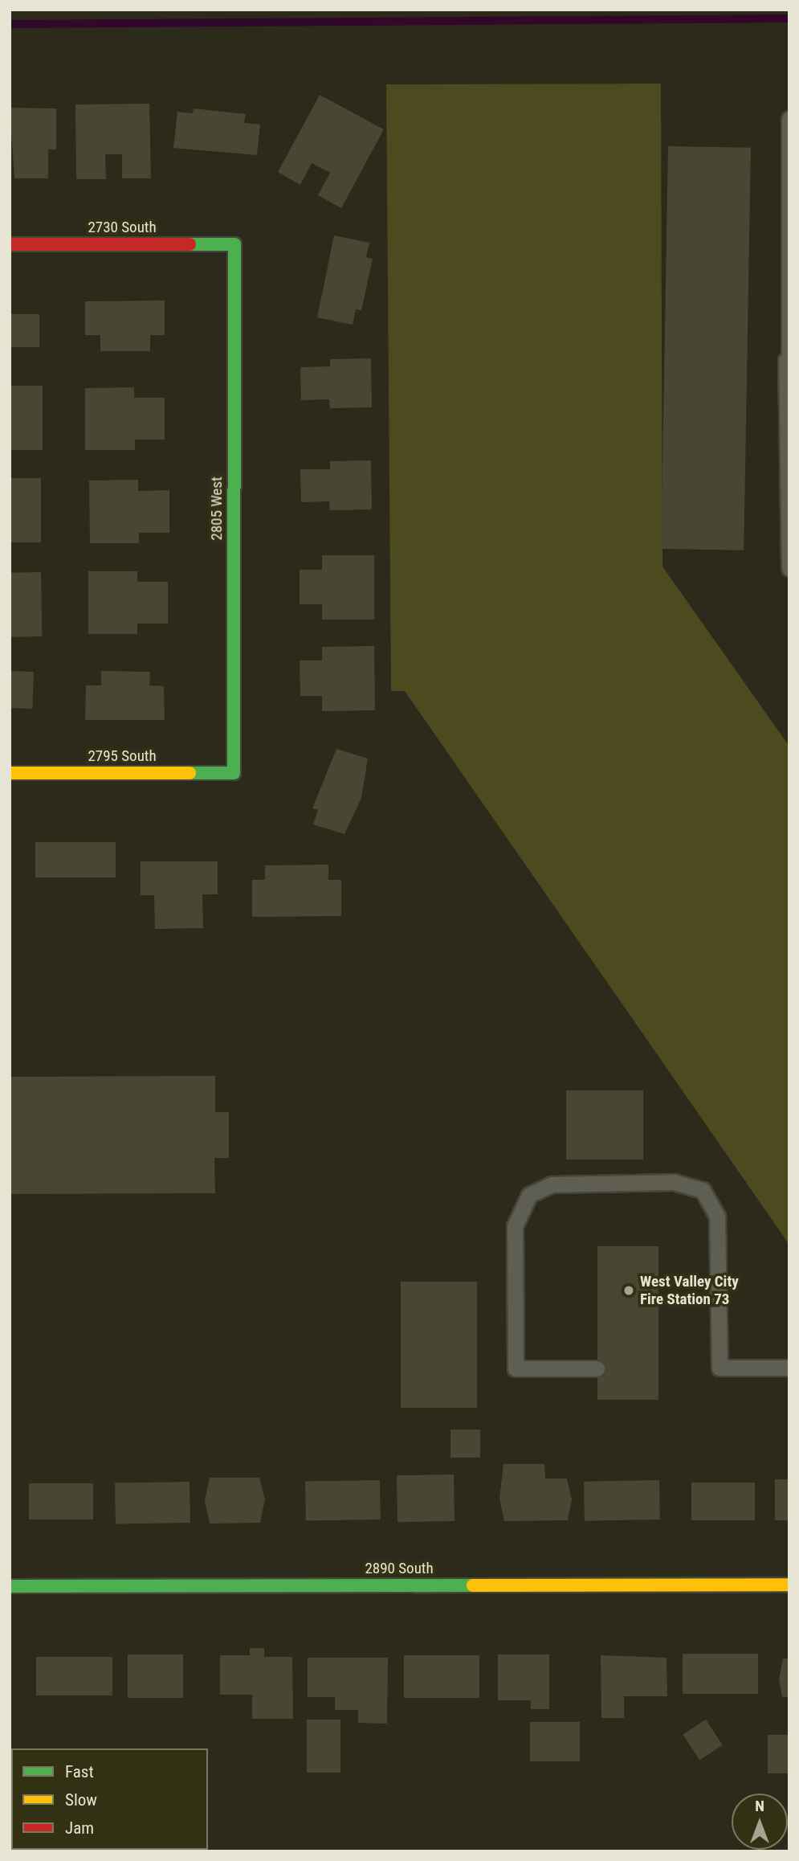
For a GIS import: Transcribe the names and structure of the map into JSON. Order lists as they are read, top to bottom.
{
  "streets": {
    "street": [
      "2730 South",
      "2805 West",
      "2795 South",
      "2890 South"
    ]
  },
  "crossings": [
    ["2730 South", "2805 West"],
    ["2805 West", "2795 South"]
  ],
  "places": ["West Valley City Fire Station 73"],
  "legend": ["Fast", "Slow", "Jam"],
  "north": "top"
}
